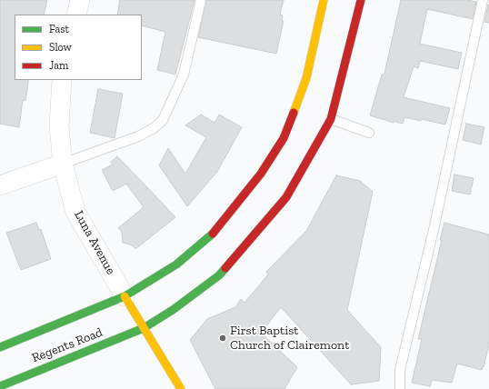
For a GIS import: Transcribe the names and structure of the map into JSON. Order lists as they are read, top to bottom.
{
  "streets": {
    "main road": ["Luna Avenue", "Regents Road"]
  },
  "crossings": [
    ["Luna Avenue", "Regents Road"]
  ],
  "places": ["First Baptist Church of Clairemont"],
  "legend": ["Fast", "Slow", "Jam"]
}
